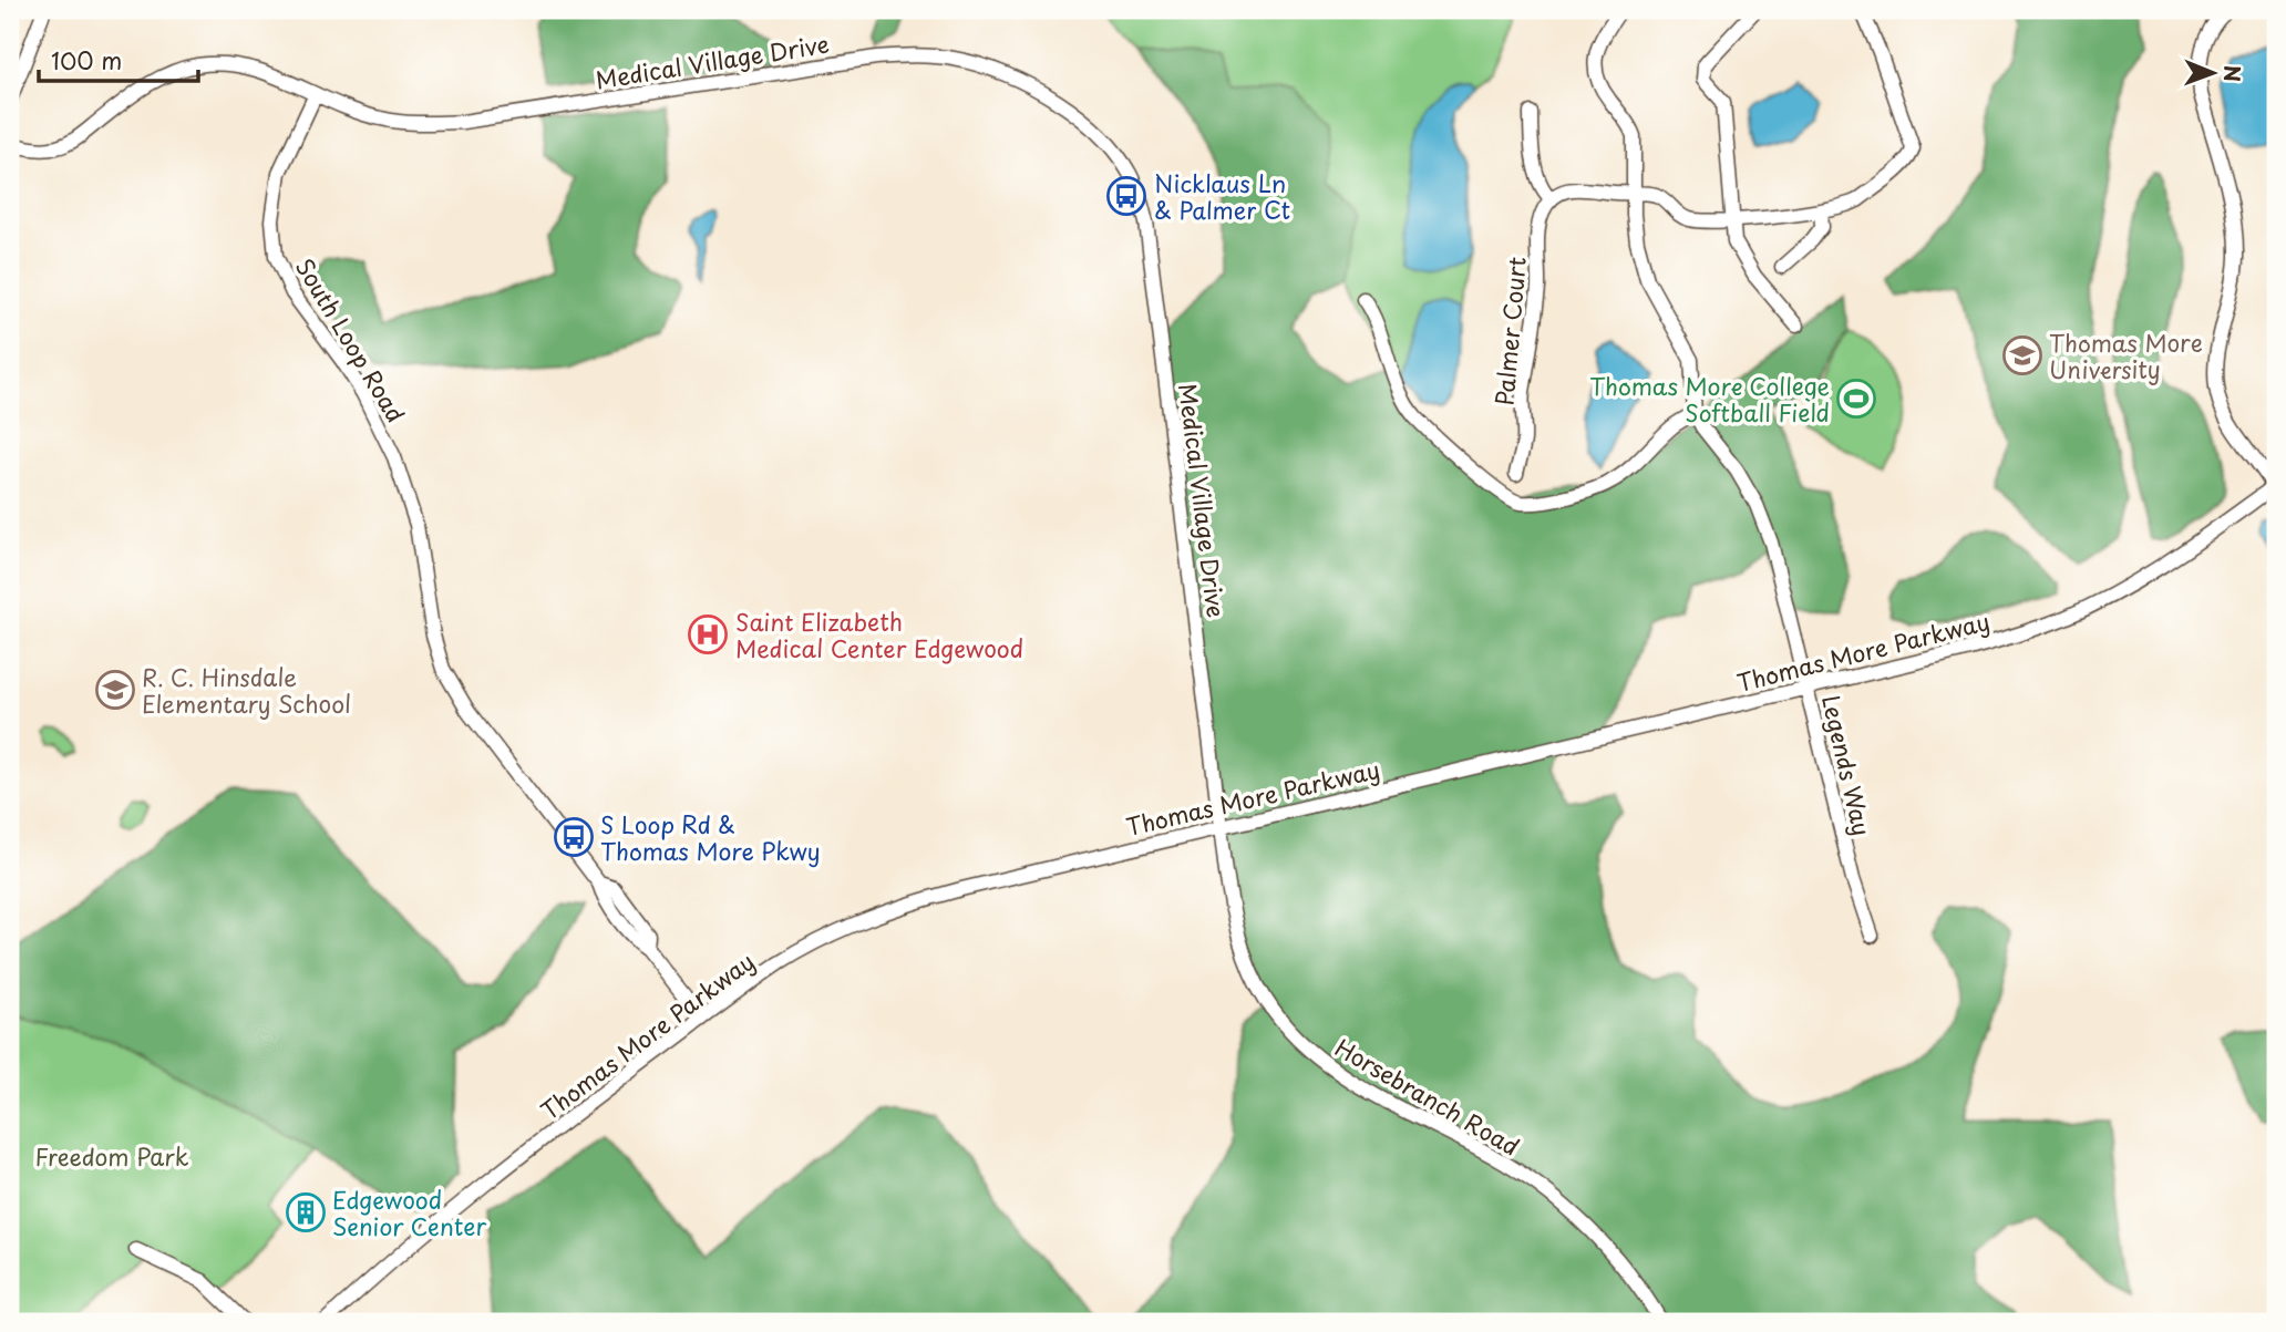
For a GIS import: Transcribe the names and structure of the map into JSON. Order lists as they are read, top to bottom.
{
  "streets": {
    "street": [
      "Medical Village Drive",
      "Palmer Court",
      "South Loop Road",
      "Thomas More Parkway",
      "Legends Way",
      "Horsebranch Road"
    ]
  },
  "crossings": [
    ["Medical Village Drive", "South Loop Road"],
    ["Medical Village Drive", "Thomas More Parkway"],
    ["Medical Village Drive", "Horsebranch Road"],
    ["South Loop Road", "Thomas More Parkway"],
    ["Thomas More Parkway", "Legends Way"],
    ["Thomas More Parkway", "Horsebranch Road"]
  ],
  "parks": ["Freedom Park"],
  "places": {
    "bus stop": ["Nicklaus Ln & Palmer Ct", "S Loop Rd & Thomas More Pkwy"],
    "school or university": ["Thomas More University", "R. C. Hinsdale Elementary School"],
    "sports": ["Thomas More College Softball Field"],
    "hospital": ["Saint Elizabeth Medical Center Edgewood"],
    "building": ["Edgewood Senior Center"]
  },
  "scale_bar": "100 m",
  "north": "right"
}
